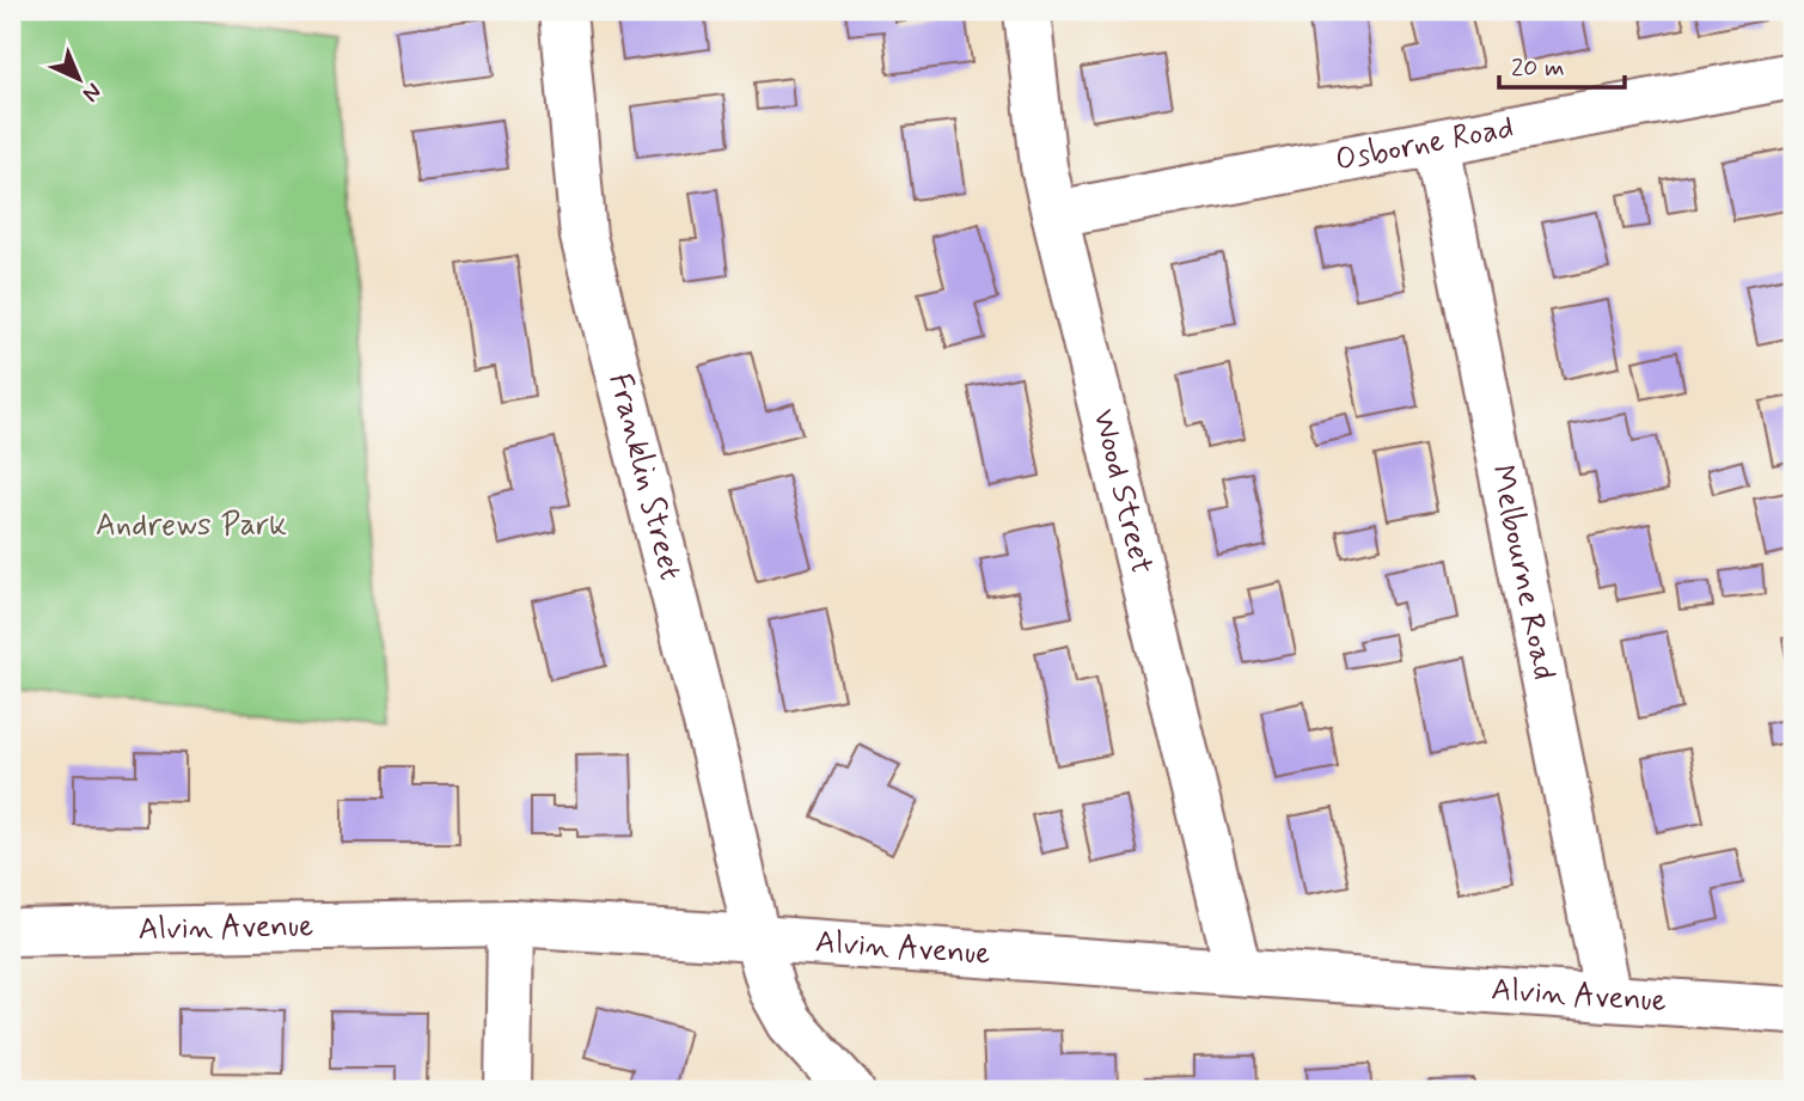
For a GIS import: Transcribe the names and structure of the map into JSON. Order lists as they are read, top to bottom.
{
  "streets": {
    "street": [
      "Osborne Road",
      "Franklin Street",
      "Wood Street",
      "Melbourne Road",
      "Alvin Avenue"
    ]
  },
  "crossings": [
    ["Osborne Road", "Wood Street"],
    ["Osborne Road", "Melbourne Road"],
    ["Franklin Street", "Alvin Avenue"],
    ["Wood Street", "Alvin Avenue"],
    ["Melbourne Road", "Alvin Avenue"]
  ],
  "parks": ["Andrews Park"],
  "scale_bar": "20 m",
  "north": "bottom right"
}
